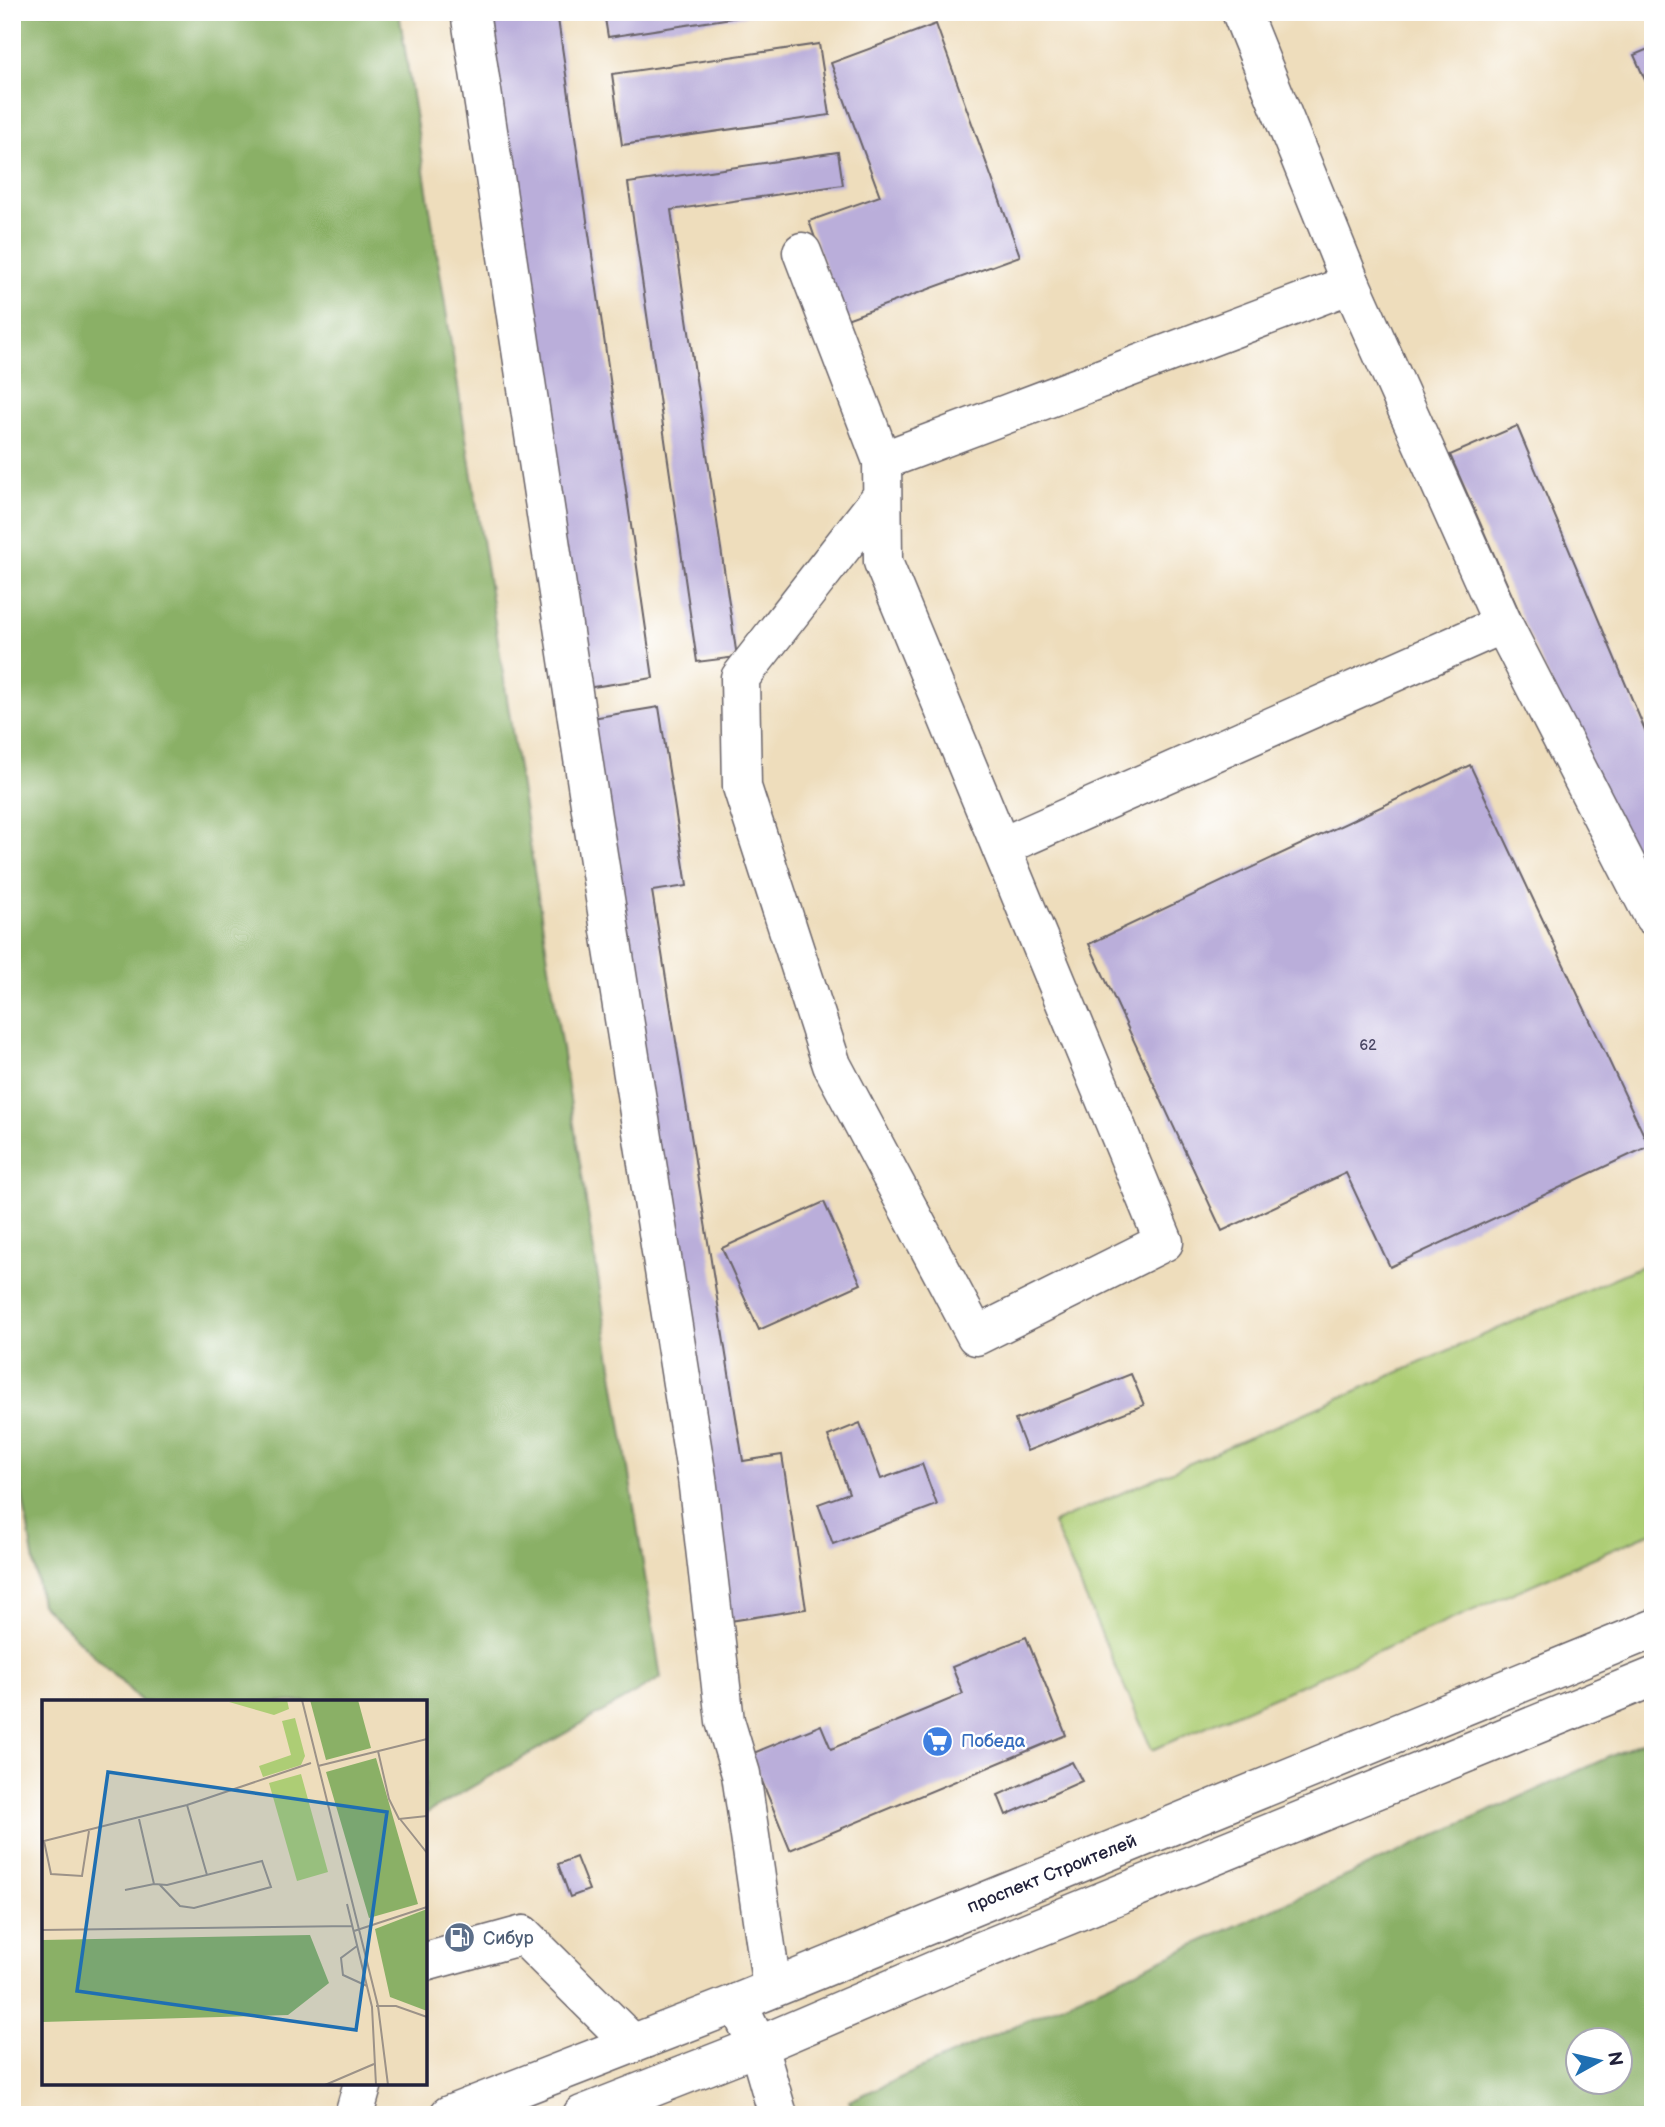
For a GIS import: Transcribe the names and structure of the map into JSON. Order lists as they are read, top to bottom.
{
  "streets": {
    "main road": ["проспект Строителей"]
  },
  "places": {
    "supermarket": ["Победа"],
    "fuel station": ["Сибур"]
  },
  "house_numbers": ["62"],
  "north": "right"
}
